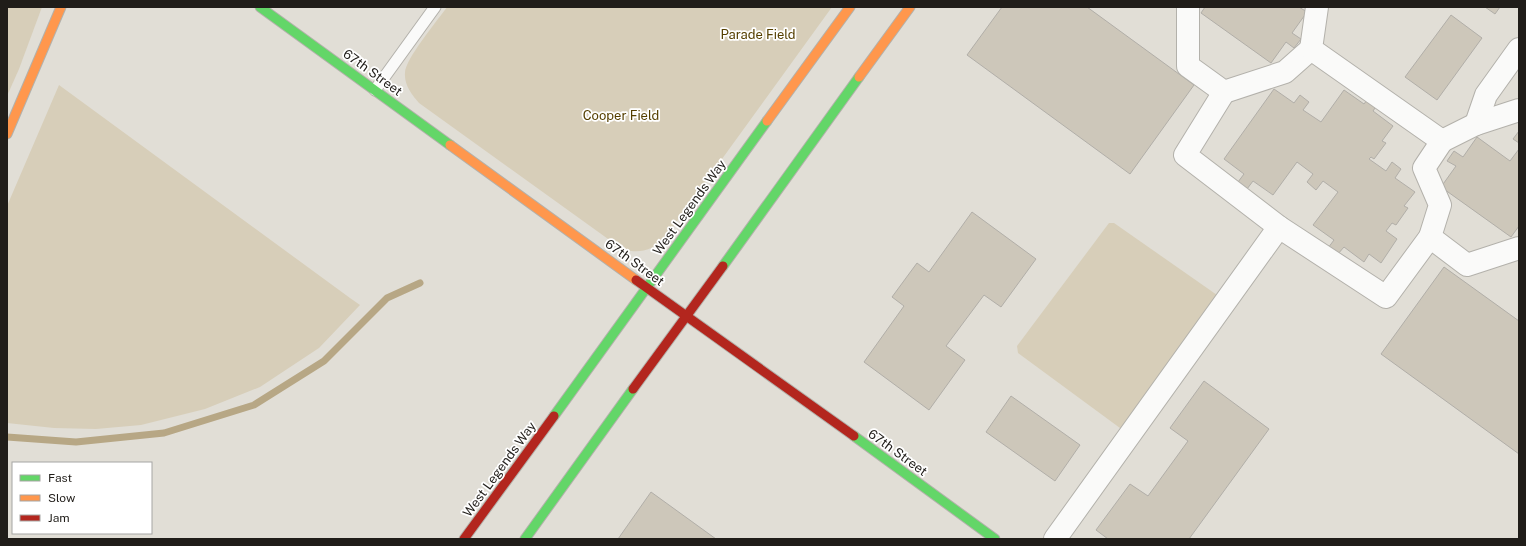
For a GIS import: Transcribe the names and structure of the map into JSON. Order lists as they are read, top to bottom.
{
  "streets": {
    "street": ["67th Street", "West Legends Way"]
  },
  "crossings": [
    ["67th Street", "West Legends Way"]
  ],
  "parks": ["Parade Field", "Cooper Field"],
  "legend": ["Fast", "Slow", "Jam"]
}
